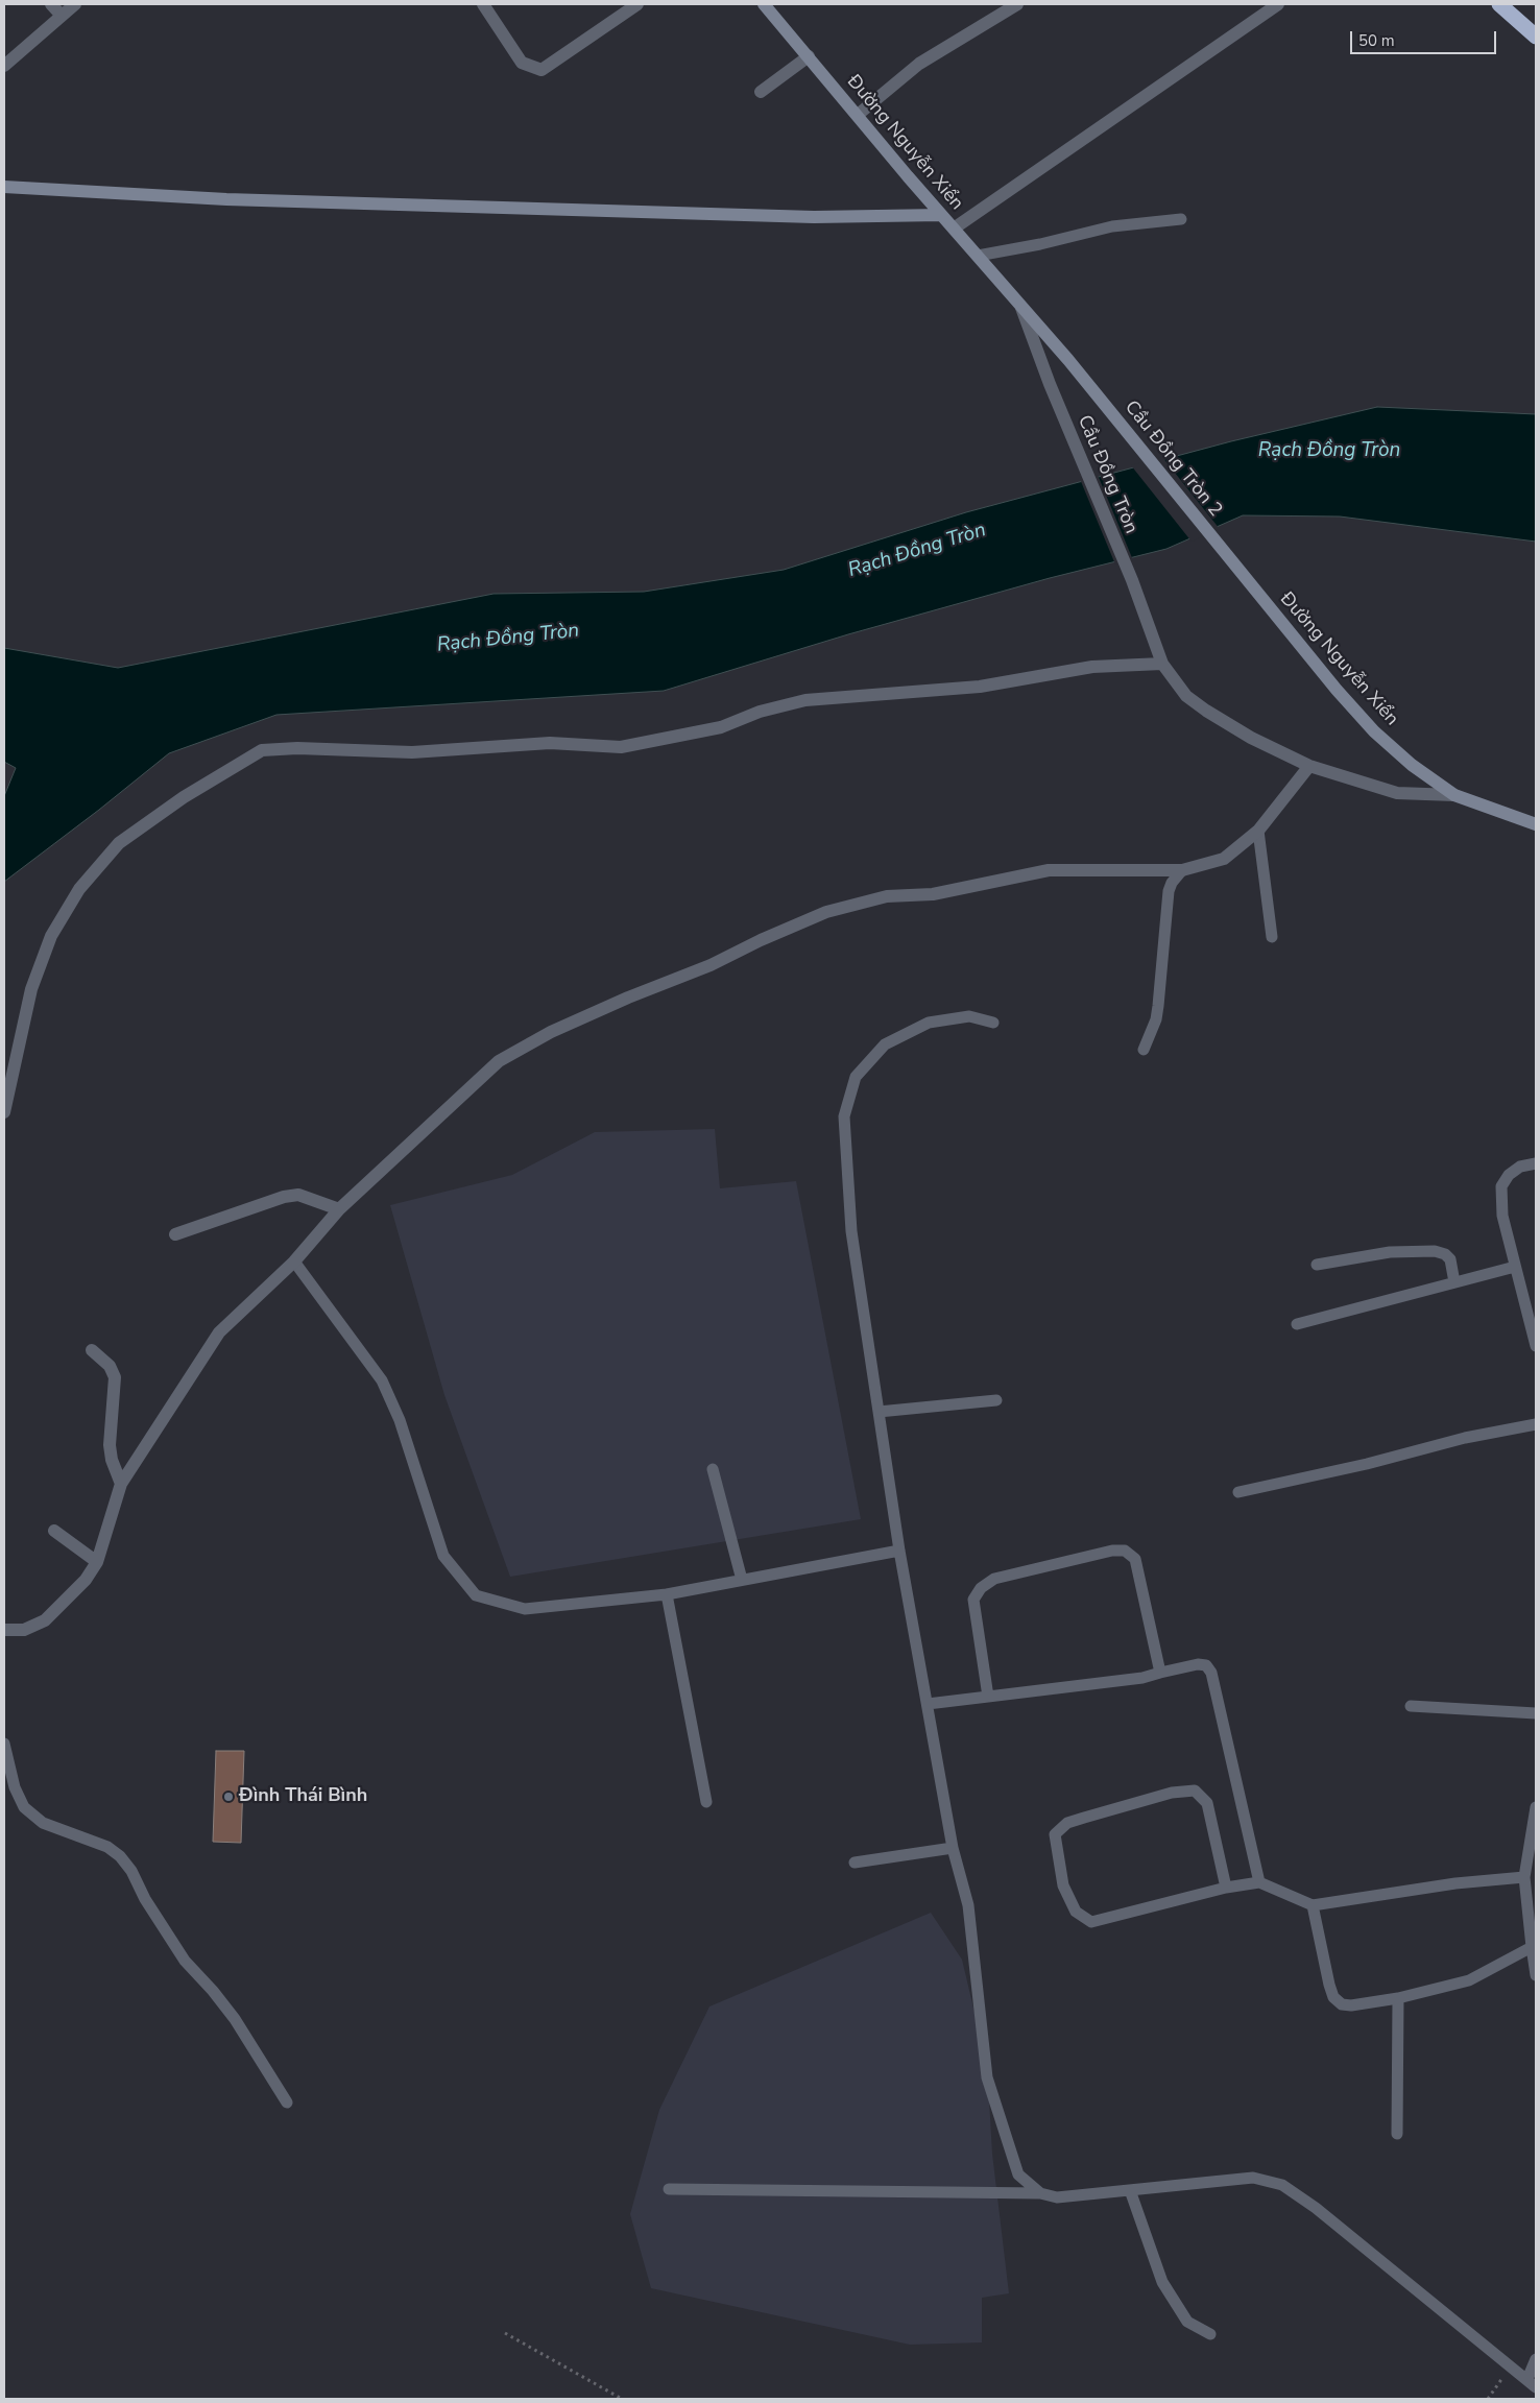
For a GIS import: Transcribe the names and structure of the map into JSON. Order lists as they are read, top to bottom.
{
  "streets": {
    "main road": ["Đường Nguyễn Xiển", "Cầu Đồng Tròn 2"],
    "street": ["Cầu Đồng Tròn"]
  },
  "crossings": [
    ["Đường Nguyễn Xiển", "Cầu Đồng Tròn 2"],
    ["Đường Nguyễn Xiển", "Cầu Đồng Tròn"]
  ],
  "water": ["Rạch Đồng Tròn"],
  "places": ["Đình Thái Bình"],
  "scale_bar": "50 m"
}
